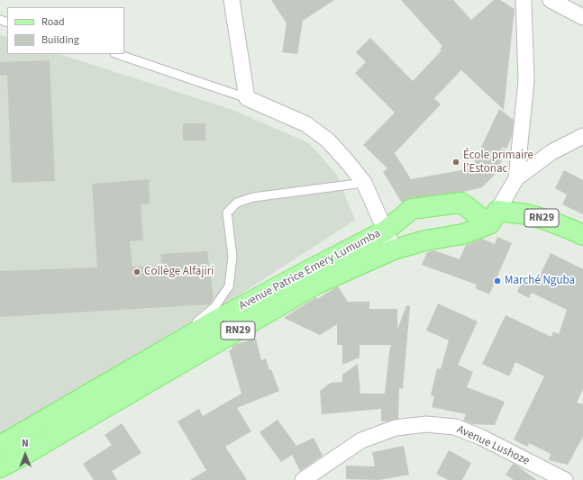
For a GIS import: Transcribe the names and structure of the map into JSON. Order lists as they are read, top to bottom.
{
  "streets": {
    "main road": ["RN29", "Avenue Patrice Emery Lumumba"],
    "street": ["Avenue Lushoze"]
  },
  "places": ["École primaire l’Estonac", "Collège Alfajiri", "Marché Nguba"],
  "legend": ["Road", "Building"],
  "north": "top"
}
